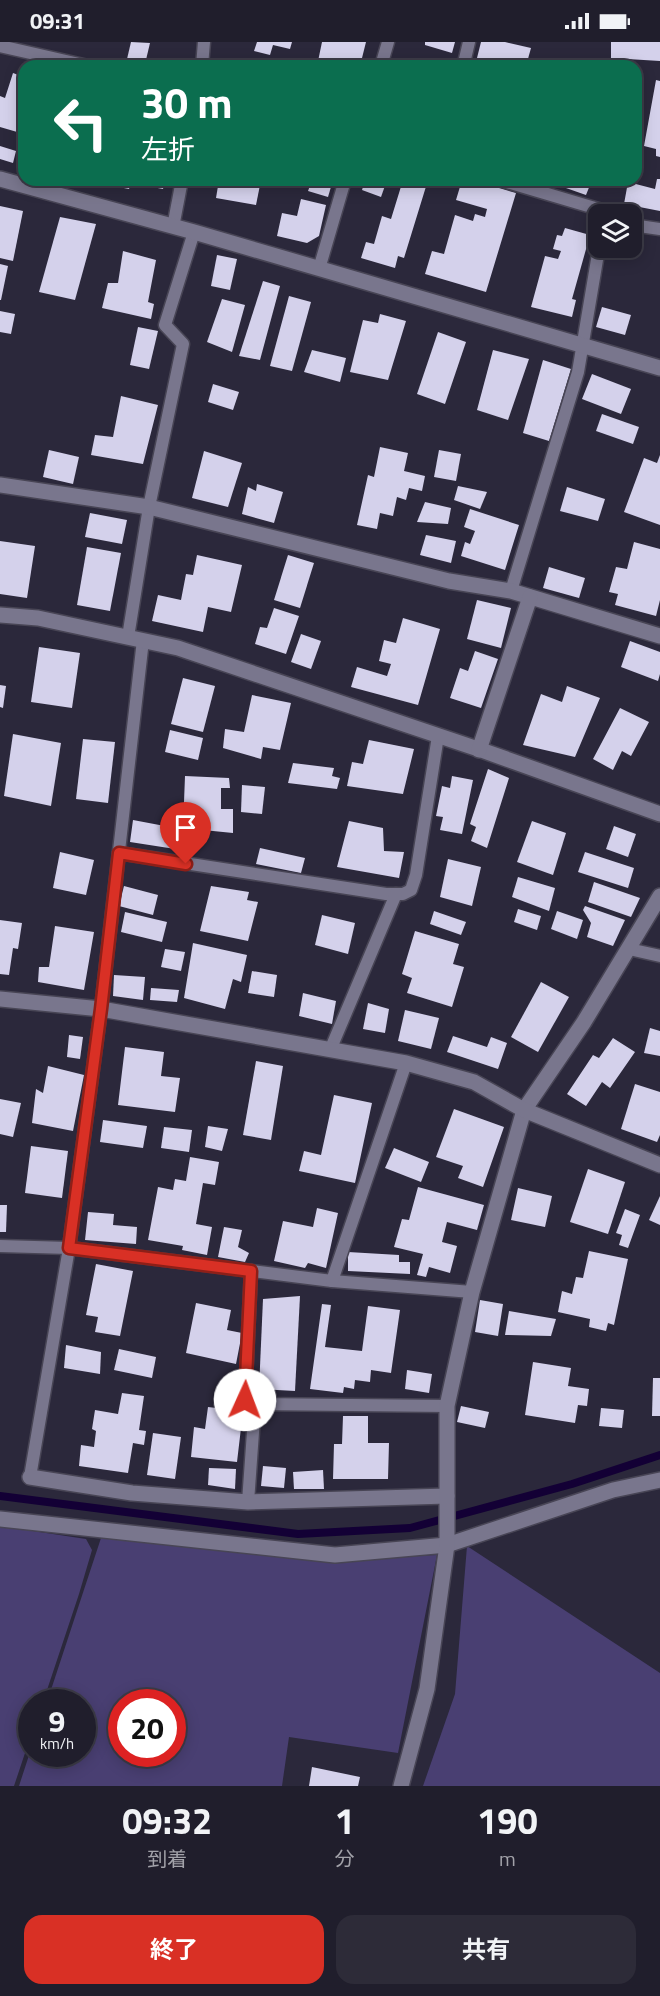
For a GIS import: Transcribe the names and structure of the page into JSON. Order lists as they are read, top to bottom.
{
  "page": {
    "status": "09:31",
    "turn": ["30 m", "左折"],
    "speed": "9 km/h",
    "limit": "20",
    "eta": [
      "09:32",
      "到着",
      "1",
      "分",
      "190",
      "m"
    ],
    "buttons": ["終了", "共有"]
  }
}
